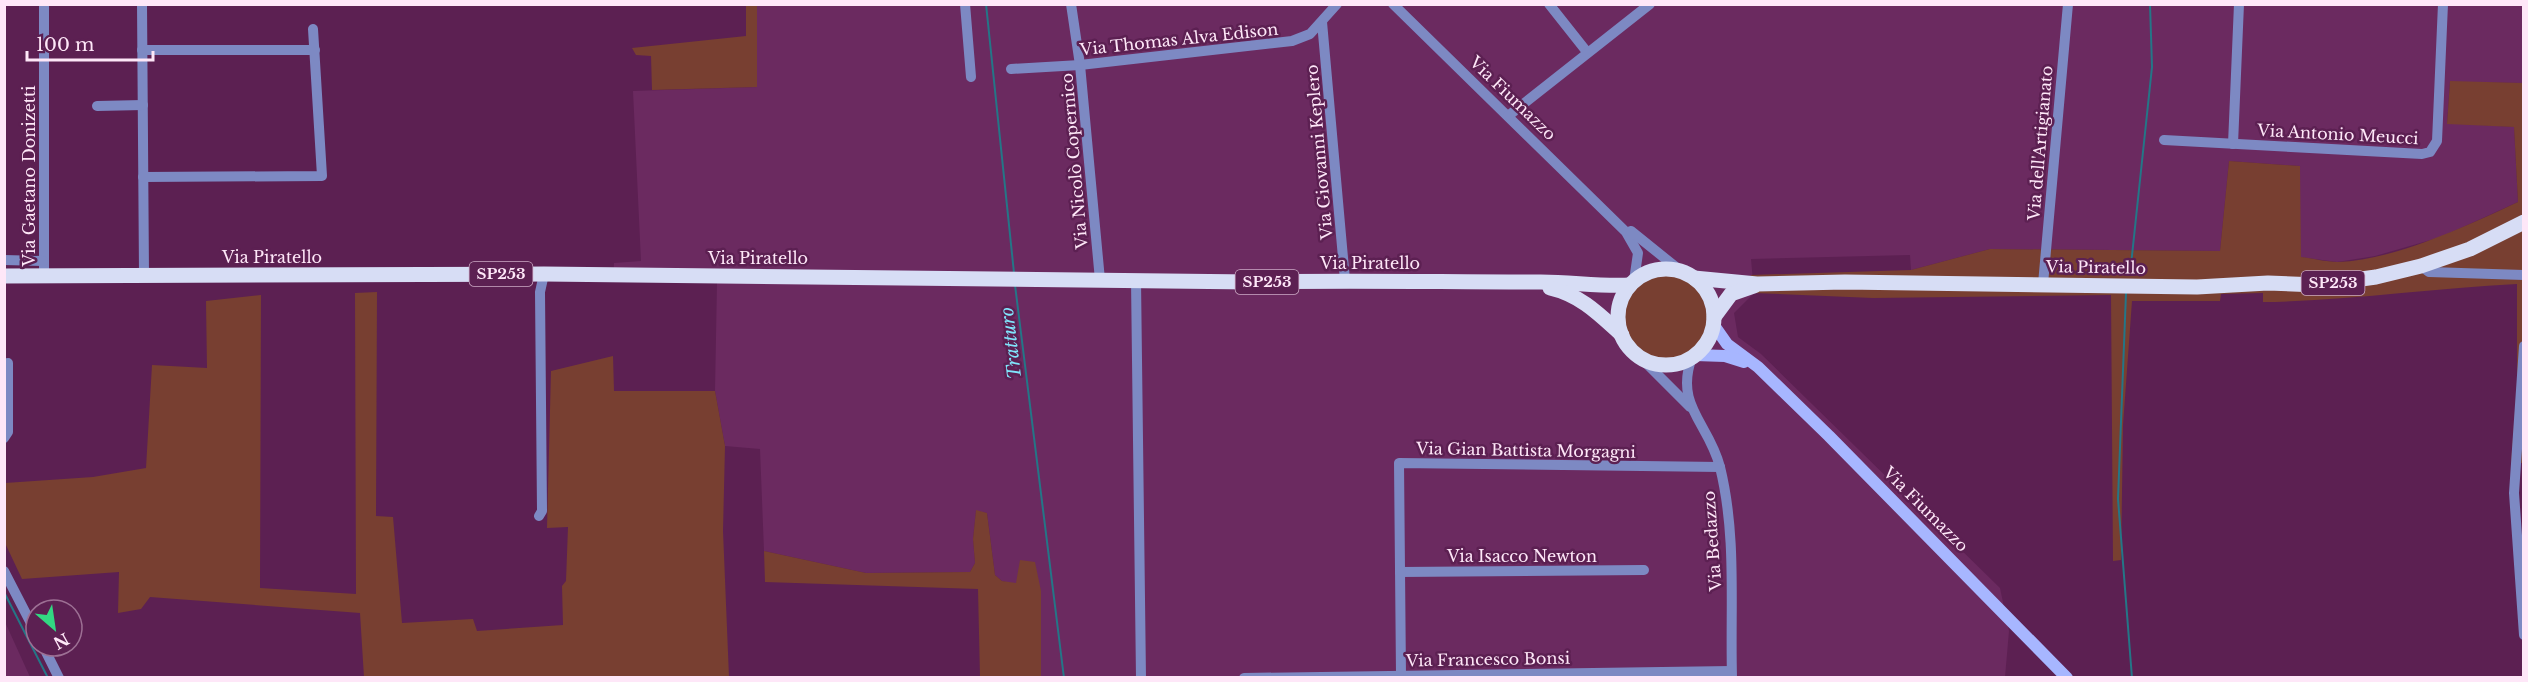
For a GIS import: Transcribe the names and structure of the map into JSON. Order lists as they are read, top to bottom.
{
  "streets": {
    "main road": ["Via Piratello", "SP253"],
    "street": [
      "Via Thomas Alva Edison",
      "Via Fiumazzo",
      "Via Antonio Meucci",
      "Via dell'Artigianato",
      "Via Giovanni Keplero",
      "Via Nicolò Copernico",
      "Via Gaetano Donizetti",
      "Via Gian Battista Morgagni",
      "Via Bedazzo",
      "Via Isacco Newton",
      "Via Francesco Bonsi"
    ]
  },
  "crossings": [
    ["Via Thomas Alva Edison", "Via Giovanni Keplero"],
    ["Via Thomas Alva Edison", "Via Nicolò Copernico"],
    ["Via Fiumazzo", "Via Piratello"],
    ["Via Fiumazzo", "SP253"],
    ["Via Fiumazzo", "Via Bedazzo"],
    ["Via dell'Artigianato", "Via Piratello"],
    ["Via Giovanni Keplero", "Via Piratello"],
    ["Via Nicolò Copernico", "Via Piratello"],
    ["Via Gaetano Donizetti", "Via Piratello"],
    ["Via Piratello", "SP253"],
    ["Via Piratello", "Via Bedazzo"],
    ["SP253", "Via Bedazzo"],
    ["Via Gian Battista Morgagni", "Via Bedazzo"],
    ["Via Gian Battista Morgagni", "Via Isacco Newton"],
    ["Via Gian Battista Morgagni", "Via Francesco Bonsi"],
    ["Via Bedazzo", "Via Francesco Bonsi"]
  ],
  "water": ["Tratturo"],
  "scale_bar": "100 m",
  "north": "bottom right"
}
